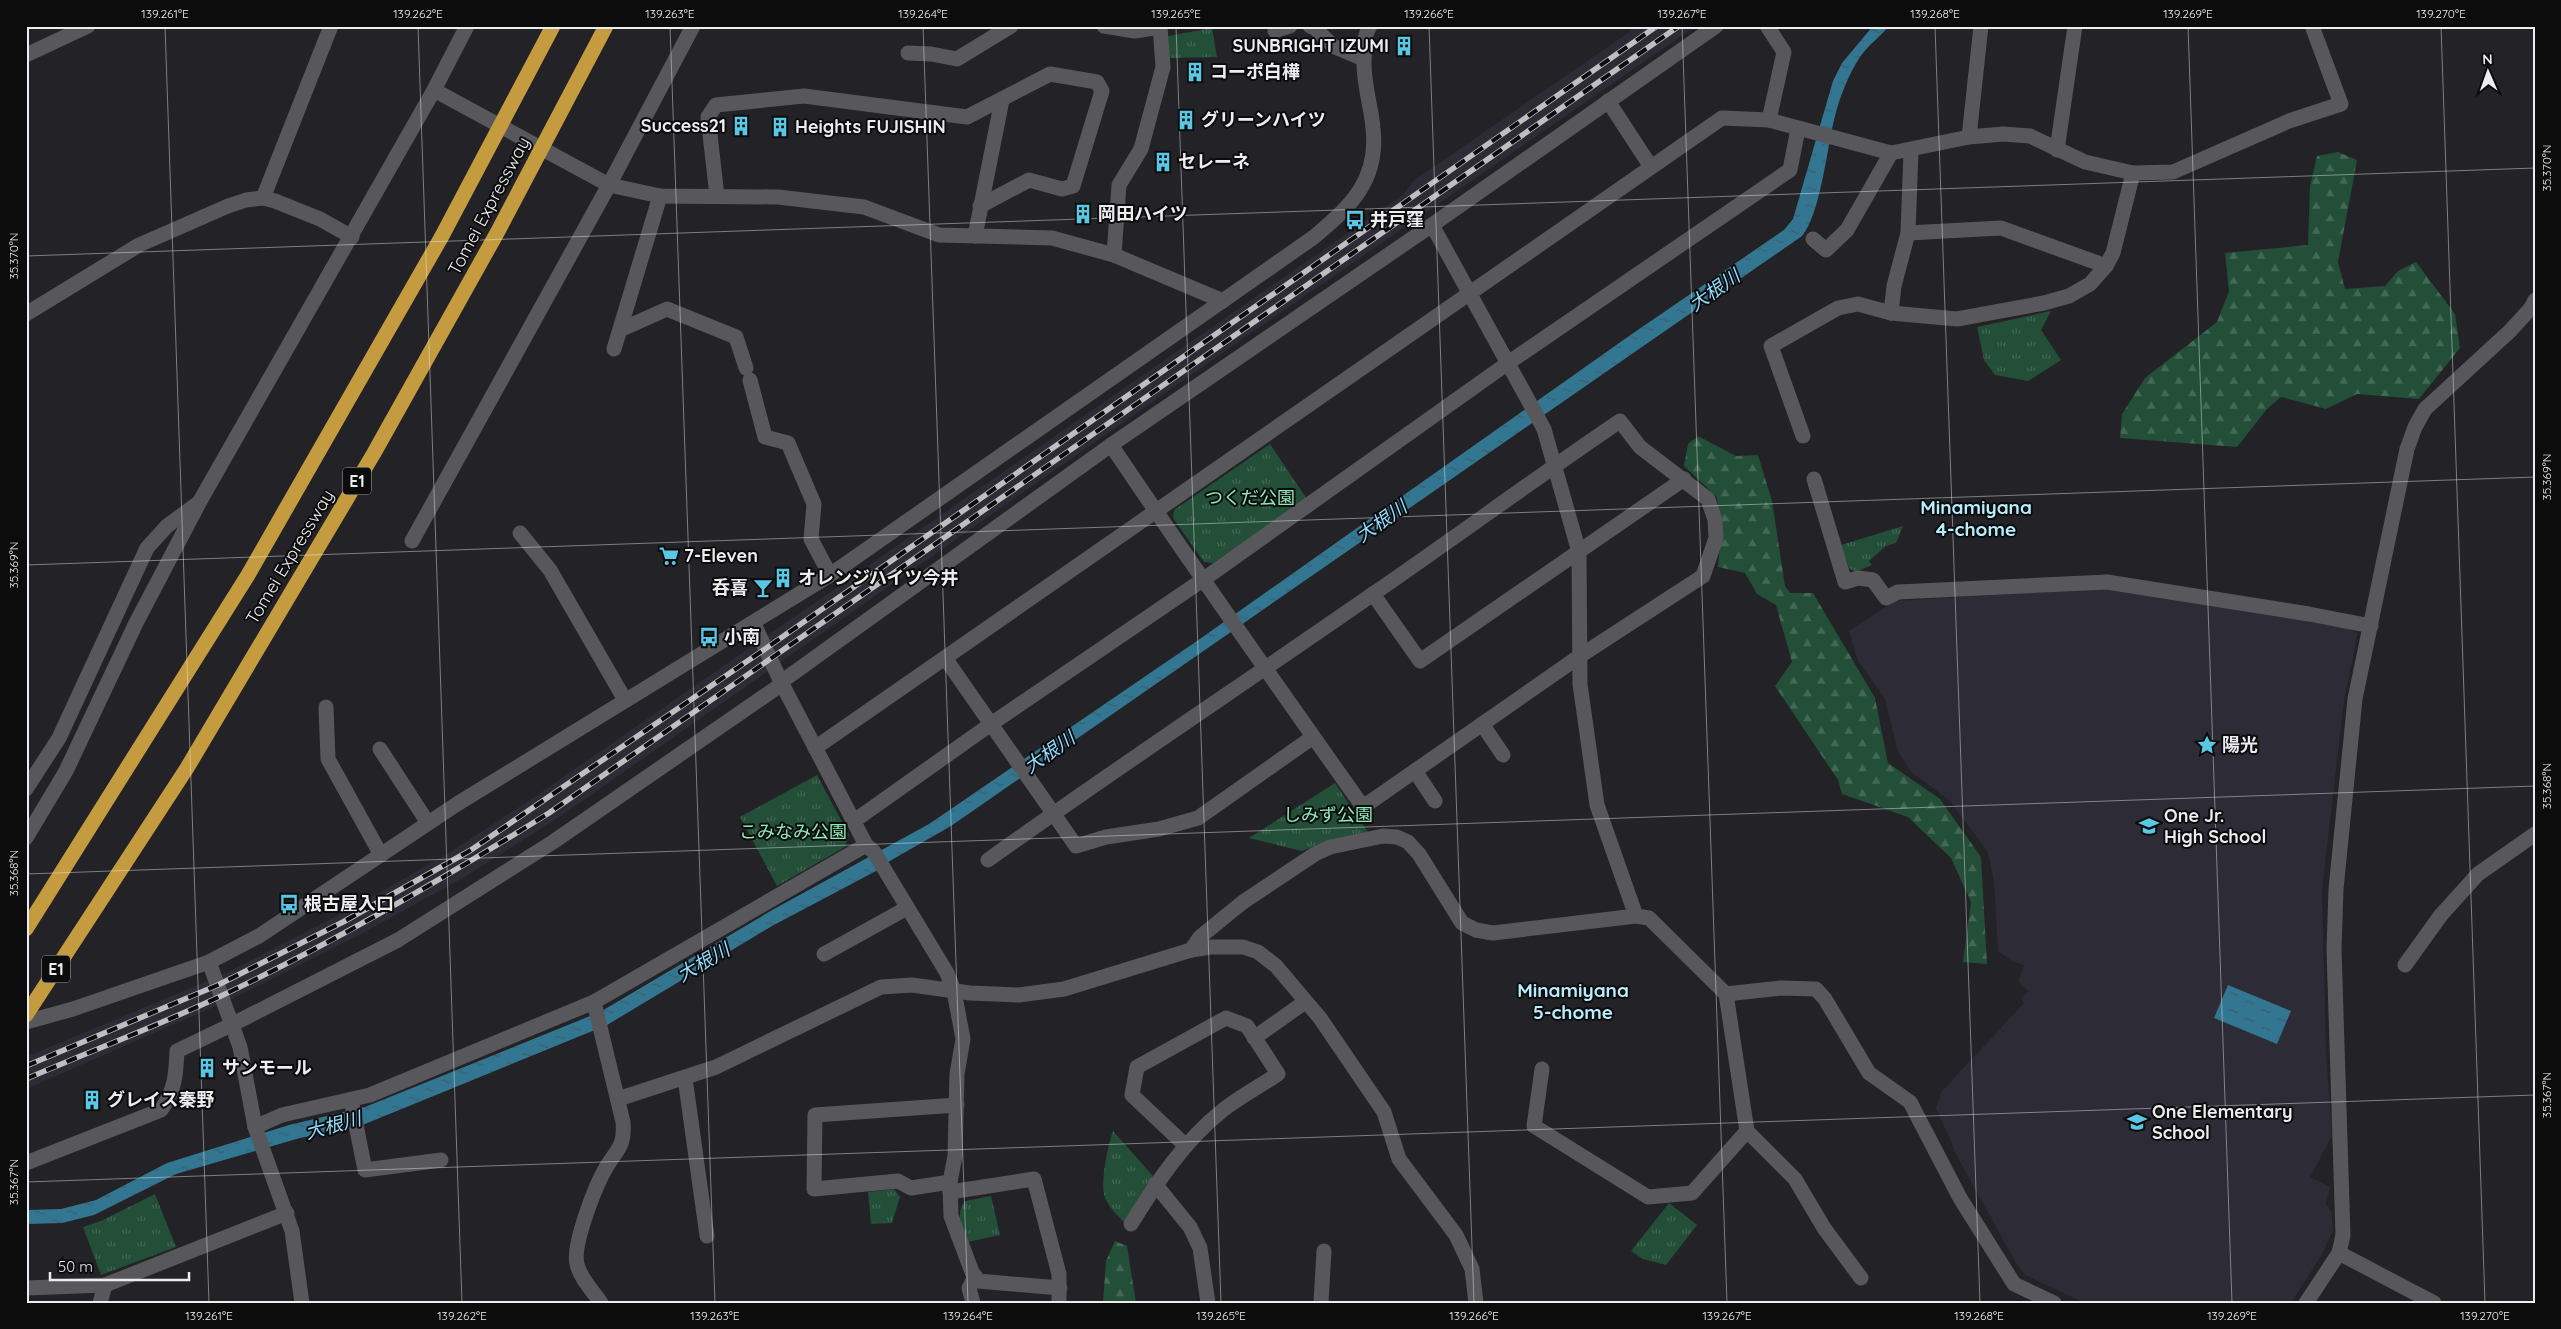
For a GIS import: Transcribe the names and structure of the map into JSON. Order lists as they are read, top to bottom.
{
  "streets": {
    "highway": ["Tomei Expressway", "E1"]
  },
  "districts": ["Minamiyana 4-chome", "Minamiyana 5-chome"],
  "water": ["大根川"],
  "parks": ["つくだ公園", "しみず公園", "こみなみ公園"],
  "places": {
    "building": [
      "SUNBRIGHT IZUMI",
      "コーポ白樺",
      "グリーンハイツ",
      "Success21",
      "Heights FUJISHIN",
      "セレーネ",
      "岡田ハイツ",
      "オレンジハイツ今井",
      "サンモール",
      "グレイス秦野"
    ],
    "bus stop": ["井戸窪", "小南", "根古屋入口"],
    "supermarket": ["7-Eleven"],
    "bar": ["呑喜"],
    "place": ["陽光"],
    "school or university": ["One Jr. High School", "One Elementary School"]
  },
  "scale_bar": "50 m",
  "north": "top",
  "coordinates": [
    "139.261°E",
    "139.262°E",
    "139.263°E",
    "139.264°E",
    "139.265°E",
    "139.266°E",
    "139.267°E",
    "139.268°E",
    "139.269°E",
    "139.270°E",
    "35.370°N",
    "35.369°N",
    "35.368°N",
    "35.367°N"
  ]
}
